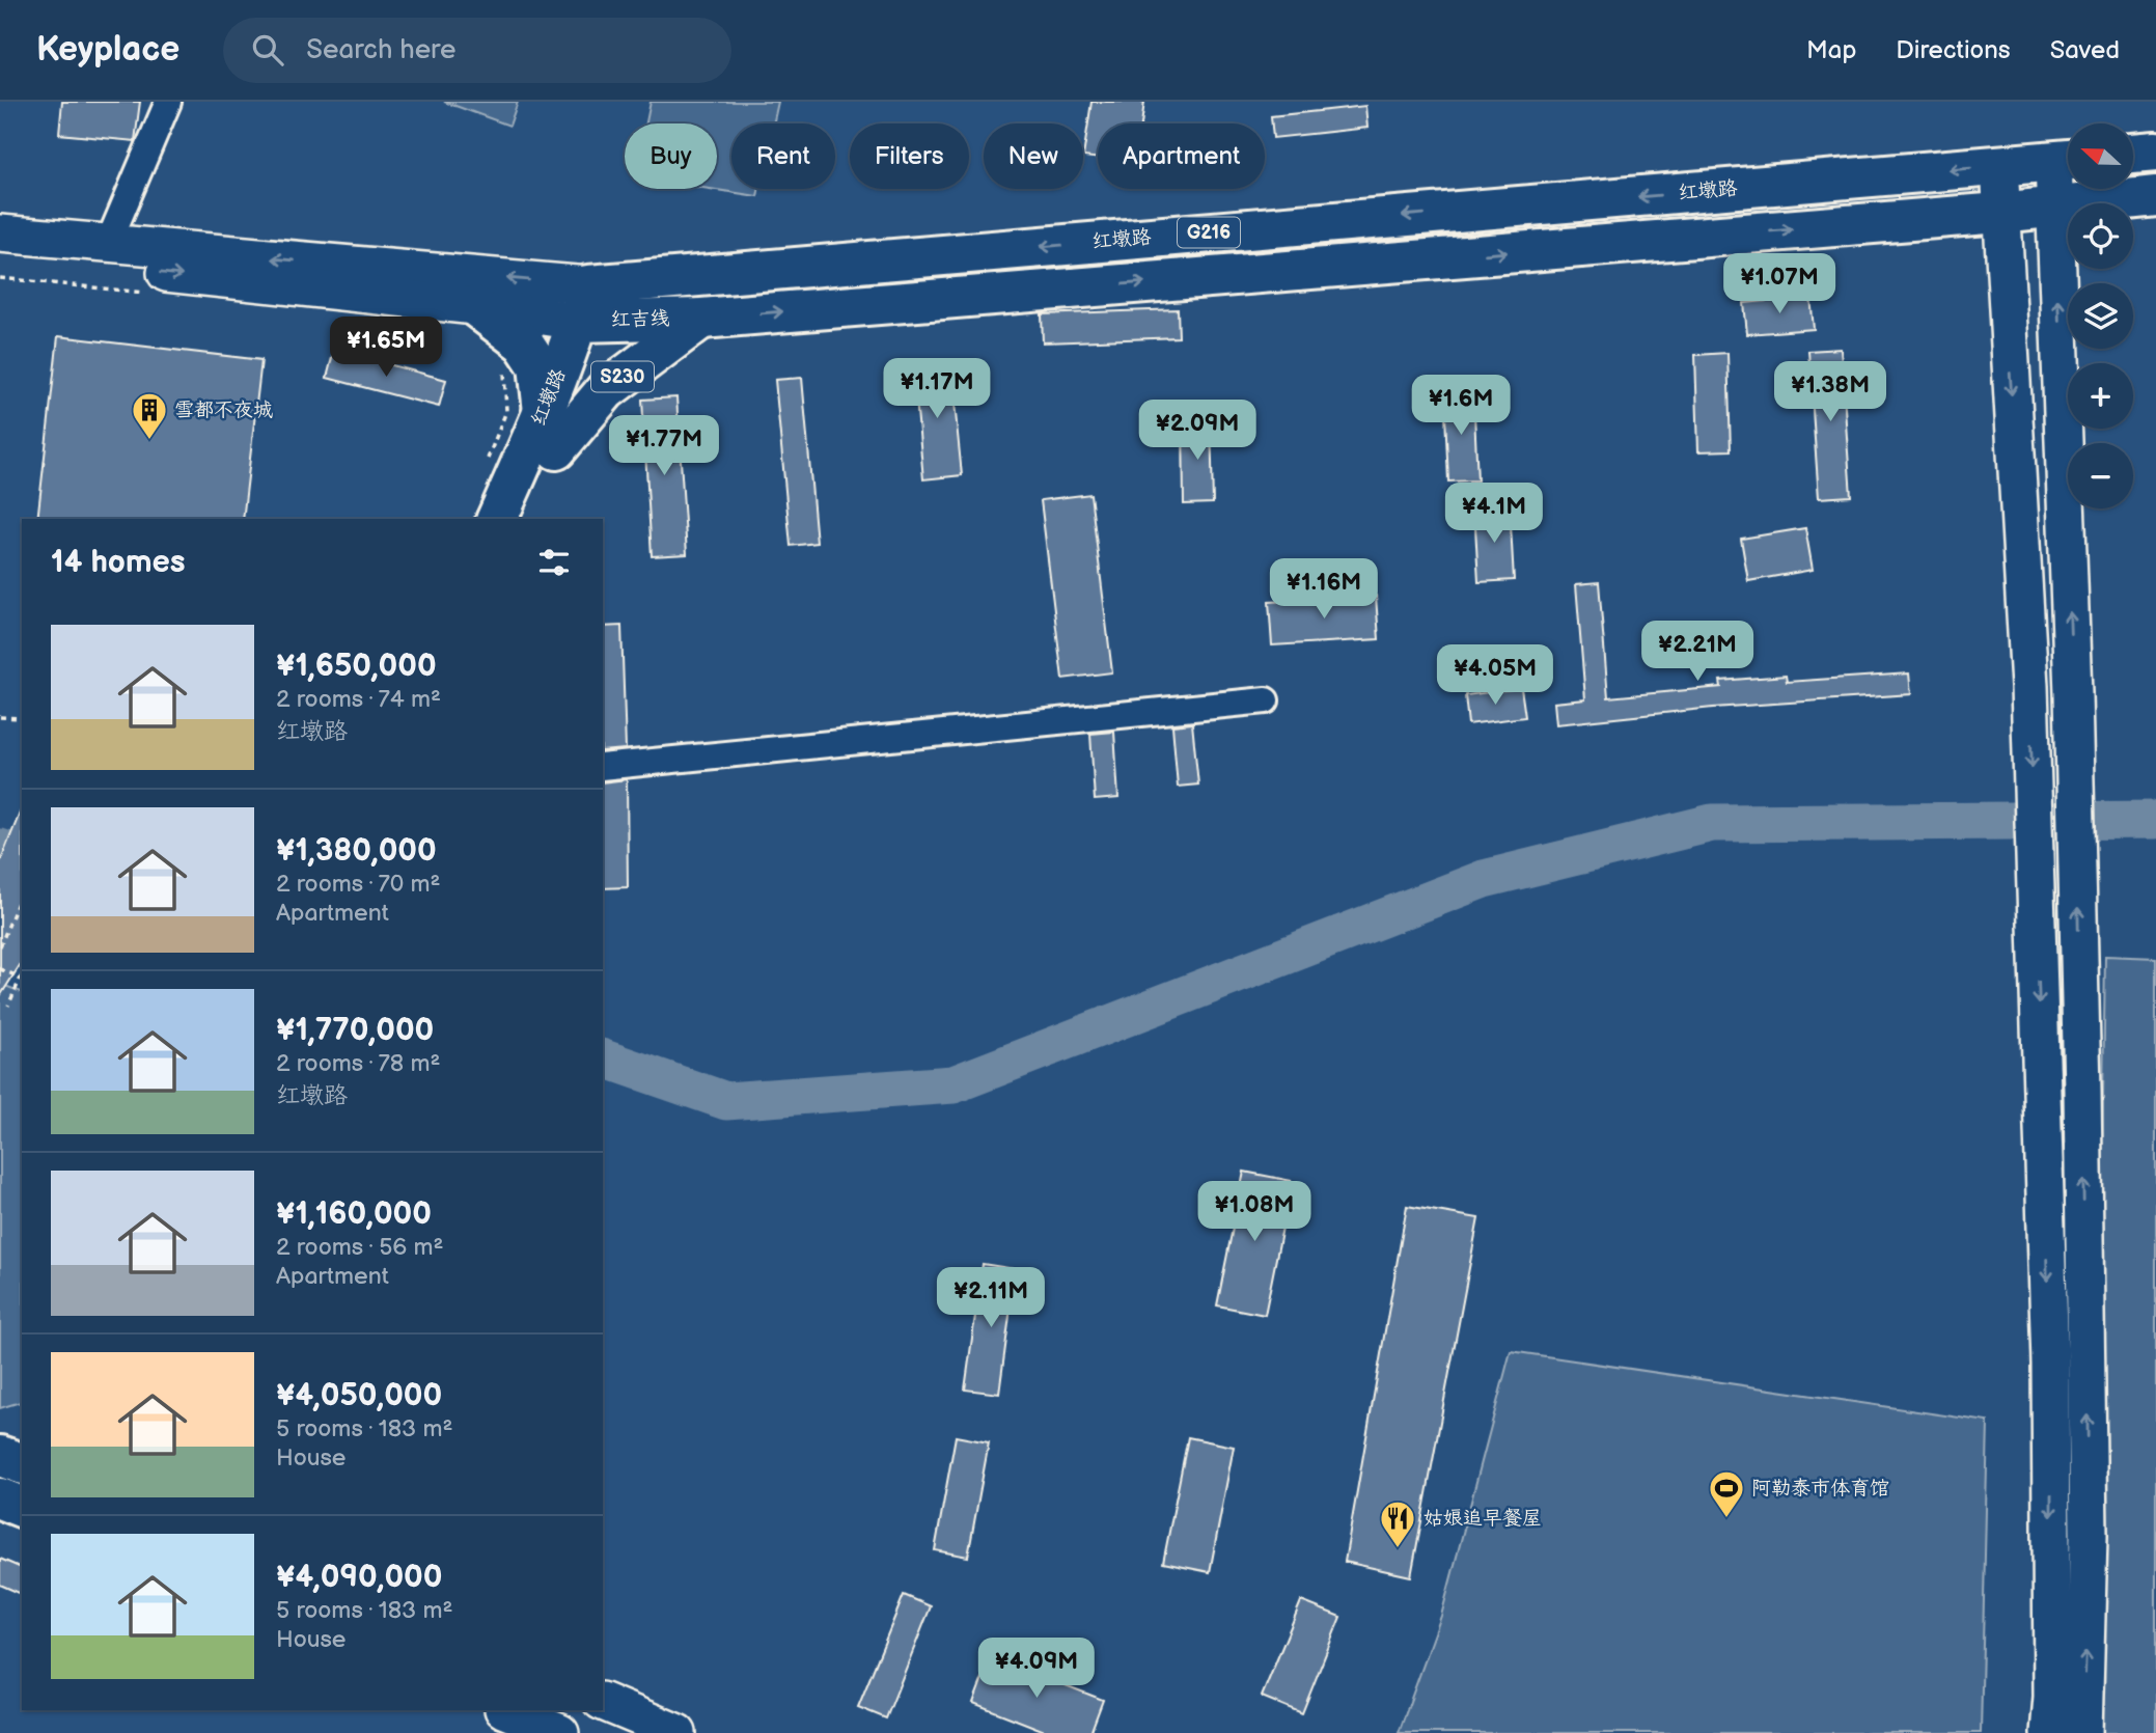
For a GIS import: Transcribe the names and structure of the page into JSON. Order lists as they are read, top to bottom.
{
  "streets": {
    "highway": [
      "红墩路",
      "G216",
      "红吉线",
      "S230"
    ]
  },
  "crossings": [
    ["红墩路", "红吉线"],
    ["红墩路", "S230"],
    ["G216", "红吉线"],
    ["G216", "S230"],
    ["红吉线", "S230"]
  ],
  "places": {
    "building": ["雪都不夜城"],
    "sports": ["阿勒泰市体育馆"],
    "restaurant": ["姑娘追早餐屋"]
  },
  "north": "left",
  "page": {
    "header": "Keyplace",
    "search": "Search here",
    "nav": ["Map", "Directions", "Saved"],
    "map_buttons": ["+", "−"],
    "chip": [
      "Buy",
      "Rent",
      "Filters",
      "New",
      "Apartment"
    ],
    "price": [
      "¥1.07M",
      "¥1.65M",
      "¥1.17M",
      "¥1.38M",
      "¥1.6M",
      "¥2.09M",
      "¥1.77M",
      "¥4.1M",
      "¥1.16M",
      "¥2.21M",
      "¥4.05M",
      "¥1.08M",
      "¥2.11M",
      "¥4.09M"
    ],
    "heading": "14 homes",
    "list": [
      {
        "name": "¥1,650,000",
        "note": "2 rooms · 74 m² · 红墩路"
      },
      {
        "name": "¥1,380,000",
        "note": "2 rooms · 70 m² · Apartment"
      },
      {
        "name": "¥1,770,000",
        "note": "2 rooms · 78 m² · 红墩路"
      },
      {
        "name": "¥1,160,000",
        "note": "2 rooms · 56 m² · Apartment"
      },
      {
        "name": "¥4,050,000",
        "note": "5 rooms · 183 m² · House"
      },
      {
        "name": "¥4,090,000",
        "note": "5 rooms · 183 m² · House"
      }
    ]
  }
}
